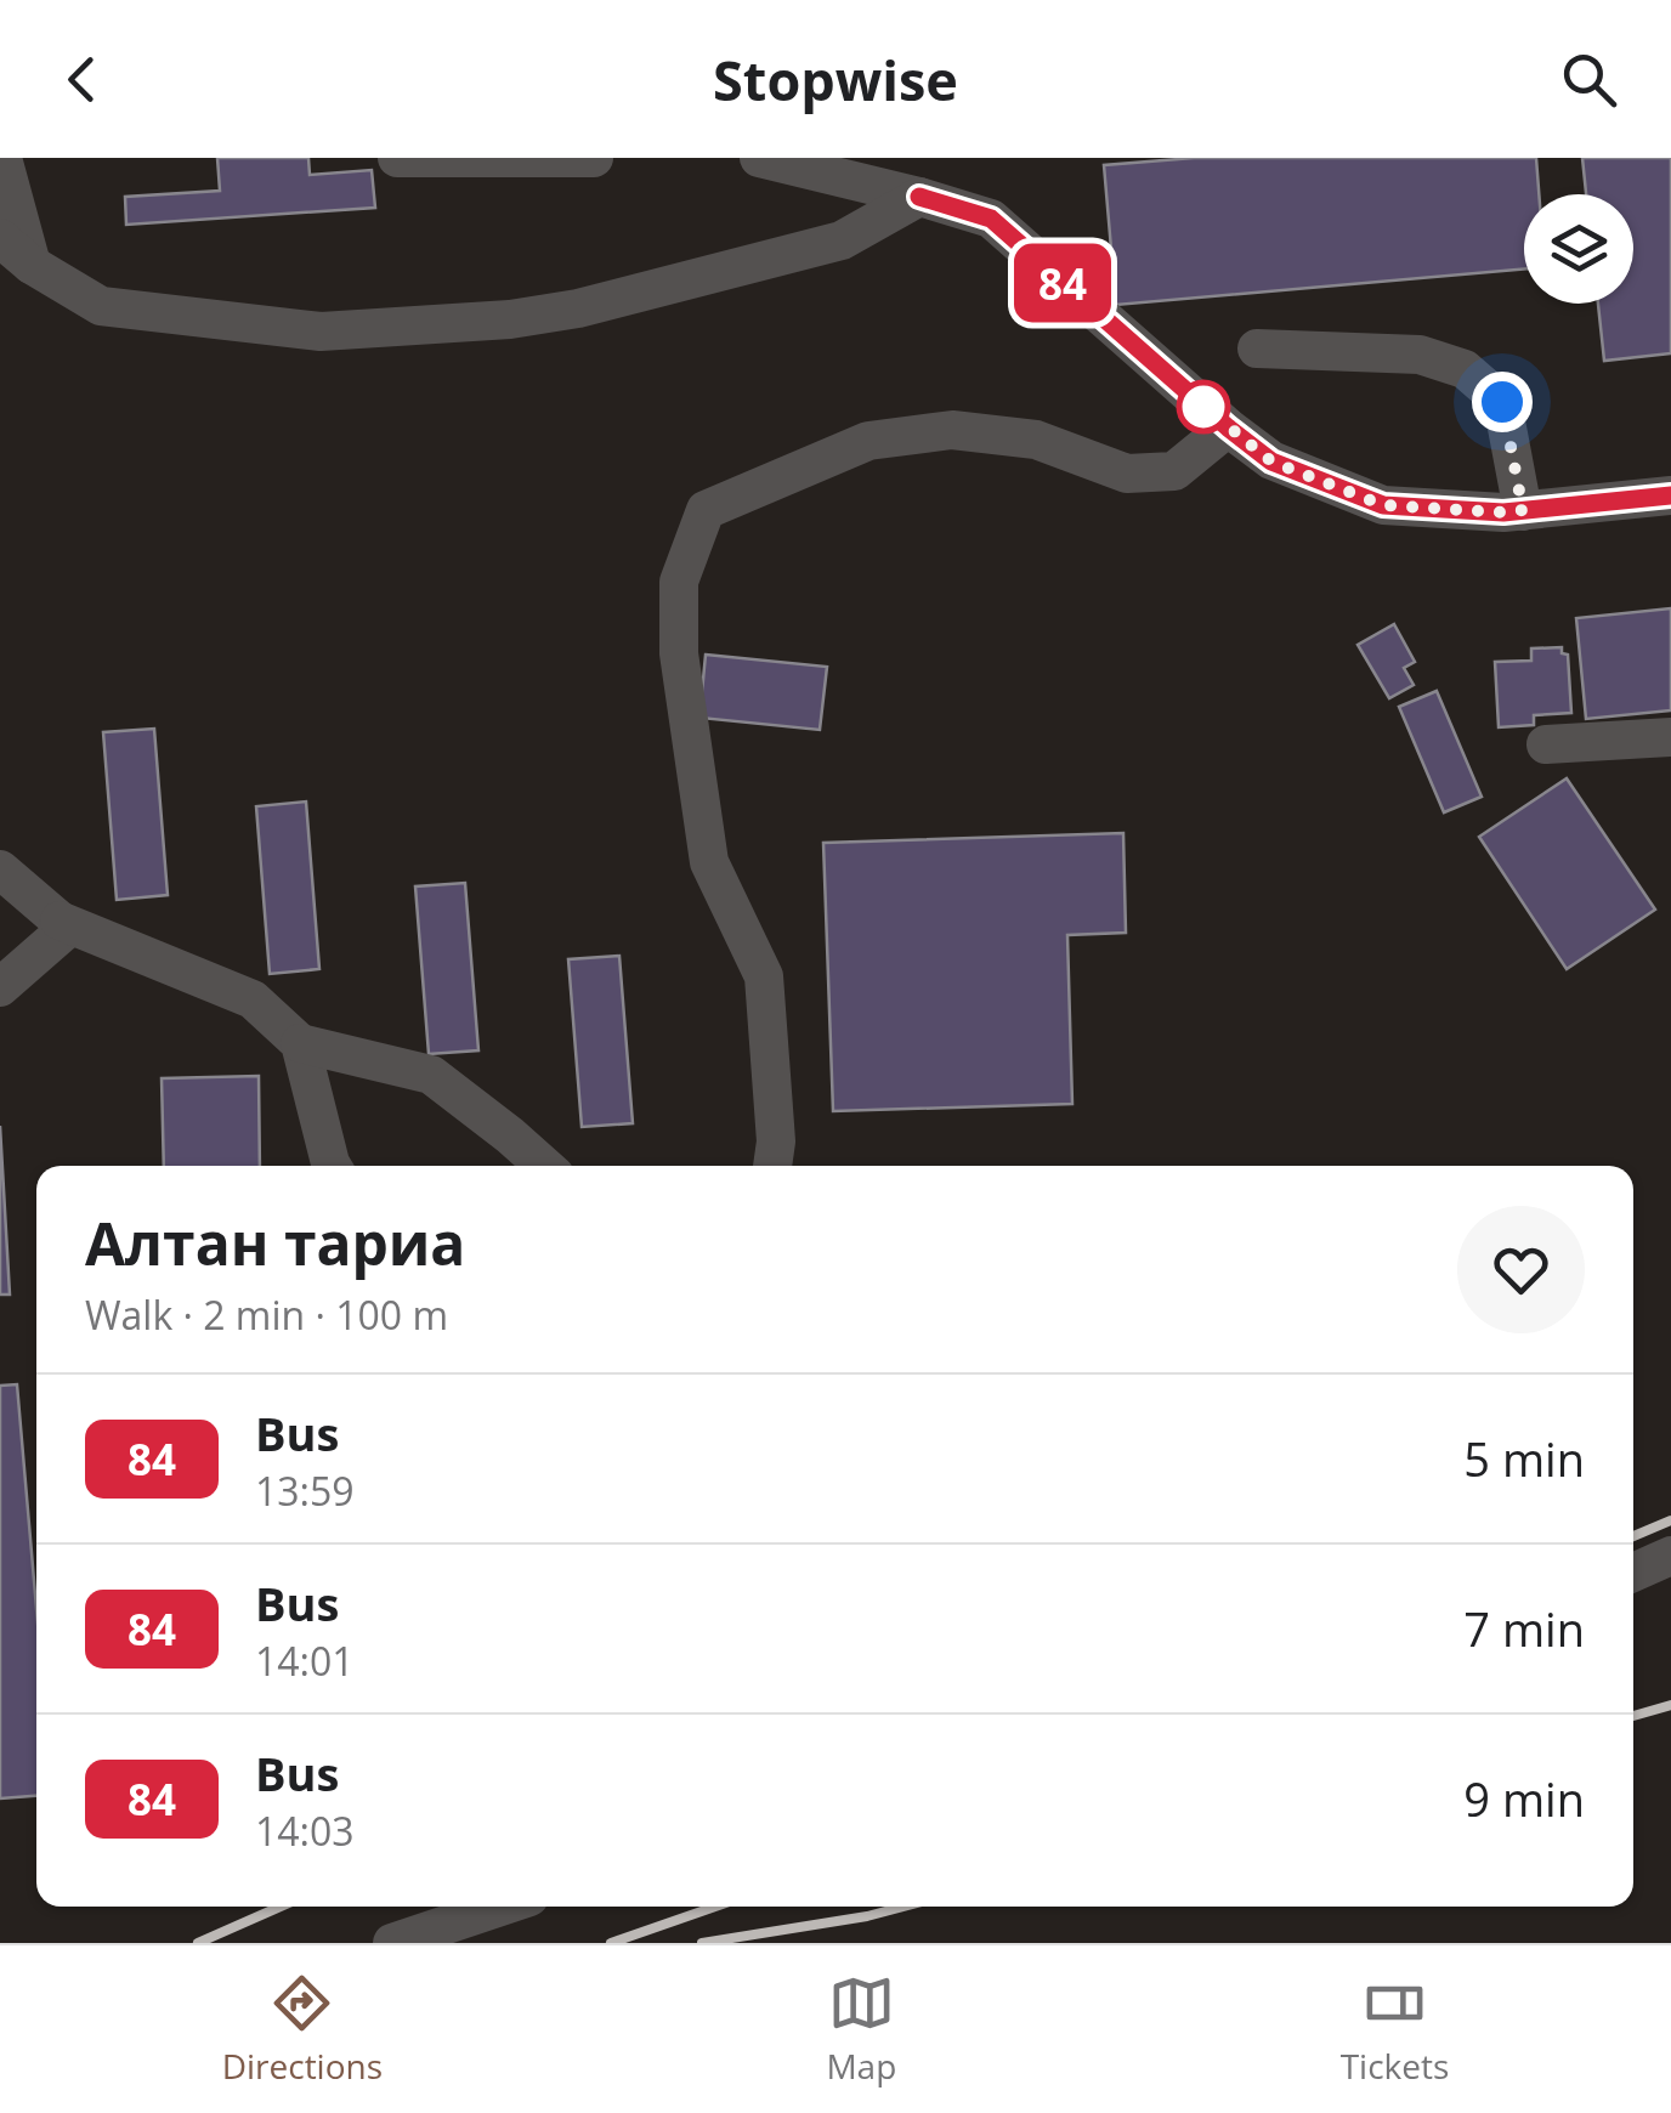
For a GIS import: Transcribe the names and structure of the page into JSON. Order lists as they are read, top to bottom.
{
  "lines": ["bus line 84"],
  "page": {
    "header": "Stopwise",
    "on_map": "84",
    "heading": ["Алтан тариа", "Walk · 2 min · 100 m"],
    "list": [
      {
        "mark": "84",
        "name": "Bus",
        "note": "13:59",
        "value": "5 min"
      },
      {
        "mark": "84",
        "name": "Bus",
        "note": "14:01",
        "value": "7 min"
      },
      {
        "mark": "84",
        "name": "Bus",
        "note": "14:03",
        "value": "9 min"
      }
    ],
    "tabs": ["Directions", "Map", "Tickets"]
  }
}
